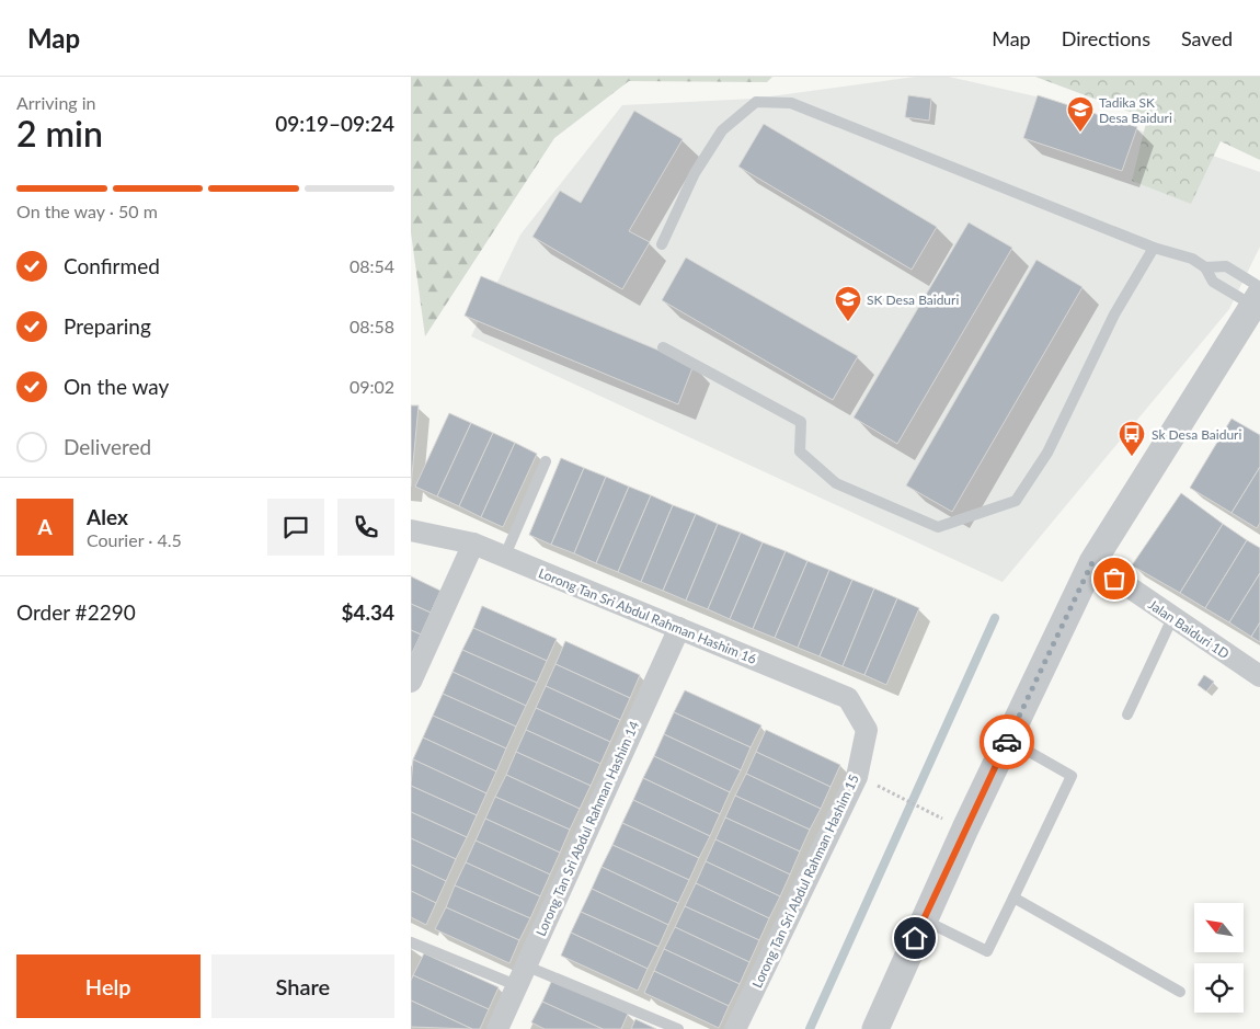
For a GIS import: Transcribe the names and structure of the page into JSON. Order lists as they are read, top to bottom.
{
  "streets": {
    "street": [
      "Lorong Tan Sri Abdul Rahman Hashim 16",
      "Jalan Baiduri 1D",
      "Lorong Tan Sri Abdul Rahman Hashim 14",
      "Lorong Tan Sri Abdul Rahman Hashim 15"
    ]
  },
  "crossings": [
    ["Lorong Tan Sri Abdul Rahman Hashim 16", "Lorong Tan Sri Abdul Rahman Hashim 14"],
    ["Lorong Tan Sri Abdul Rahman Hashim 16", "Lorong Tan Sri Abdul Rahman Hashim 15"]
  ],
  "places": {
    "school or university": ["Tadika SK Desa Baiduri", "SK Desa Baiduri"],
    "bus stop": ["Sk Desa Baiduri"]
  },
  "north": "top left",
  "page": {
    "header": "Map",
    "nav": ["Map", "Directions", "Saved"],
    "heading": ["2 min", "Arriving in", "09:19–09:24"],
    "panel": [
      "Alex",
      "Courier · 4.5",
      "Order #2290",
      "$4.34"
    ],
    "bar": "On the way · 50 m",
    "list": [
      ["Confirmed", "08:54"],
      ["Preparing", "08:58"],
      ["On the way", "09:02"],
      "Delivered"
    ],
    "round": "A",
    "buttons": ["Help", "Share"]
  }
}
